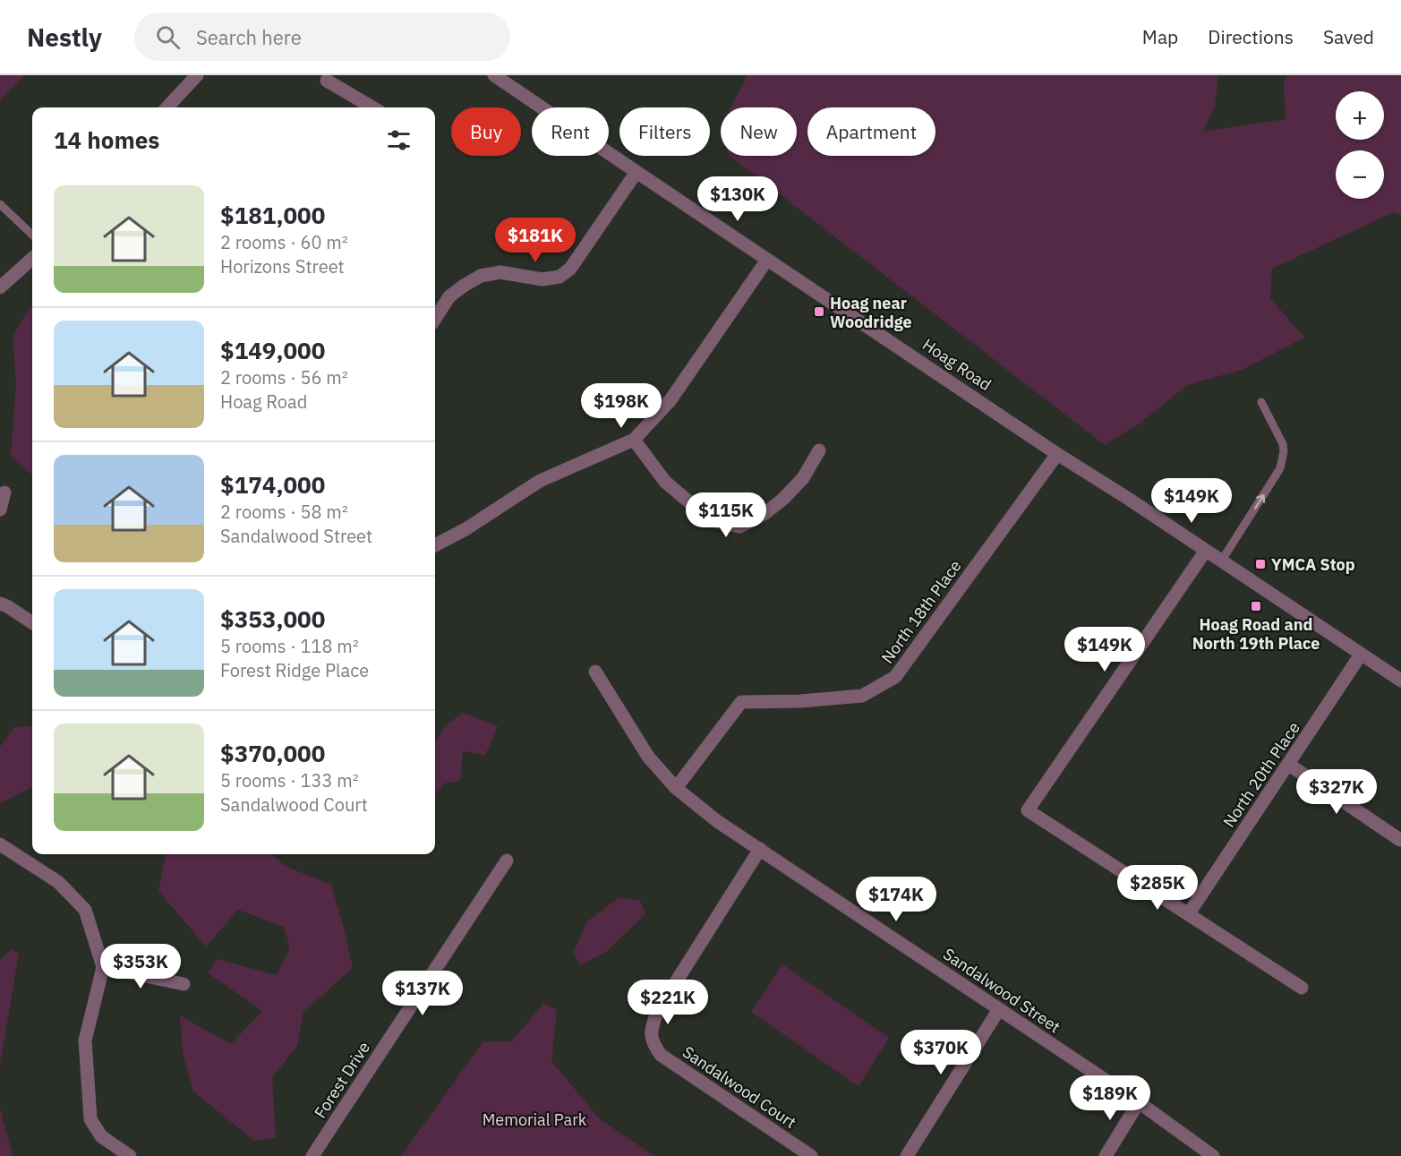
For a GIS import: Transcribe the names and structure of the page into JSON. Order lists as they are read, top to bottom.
{
  "streets": {
    "street": [
      "Hoag Road",
      "North 18th Place",
      "North 20th Place",
      "Sandalwood Street",
      "Forest Drive",
      "Sandalwood Court"
    ]
  },
  "crossings": [
    ["Hoag Road", "North 18th Place"],
    ["Hoag Road", "North 20th Place"],
    ["North 18th Place", "Sandalwood Street"],
    ["Sandalwood Street", "Sandalwood Court"]
  ],
  "parks": ["Memorial Park"],
  "places": {
    "transit": ["Hoag near Woodridge", "YMCA Stop", "Hoag Road and North 19th Place"]
  },
  "page": {
    "header": "Nestly",
    "search": "Search here",
    "nav": ["Map", "Directions", "Saved"],
    "map_buttons": ["+", "−"],
    "chip": [
      "Buy",
      "Rent",
      "Filters",
      "New",
      "Apartment"
    ],
    "heading": "14 homes",
    "list": [
      {
        "name": "$181,000",
        "note": "2 rooms · 60 m² · Horizons Street"
      },
      {
        "name": "$149,000",
        "note": "2 rooms · 56 m² · Hoag Road"
      },
      {
        "name": "$174,000",
        "note": "2 rooms · 58 m² · Sandalwood Street"
      },
      {
        "name": "$353,000",
        "note": "5 rooms · 118 m² · Forest Ridge Place"
      },
      {
        "name": "$370,000",
        "note": "5 rooms · 133 m² · Sandalwood Court"
      }
    ],
    "price": [
      "$130K",
      "$181K",
      "$198K",
      "$149K",
      "$115K",
      "$149K",
      "$327K",
      "$285K",
      "$174K",
      "$353K",
      "$137K",
      "$221K",
      "$370K",
      "$189K"
    ]
  }
}
